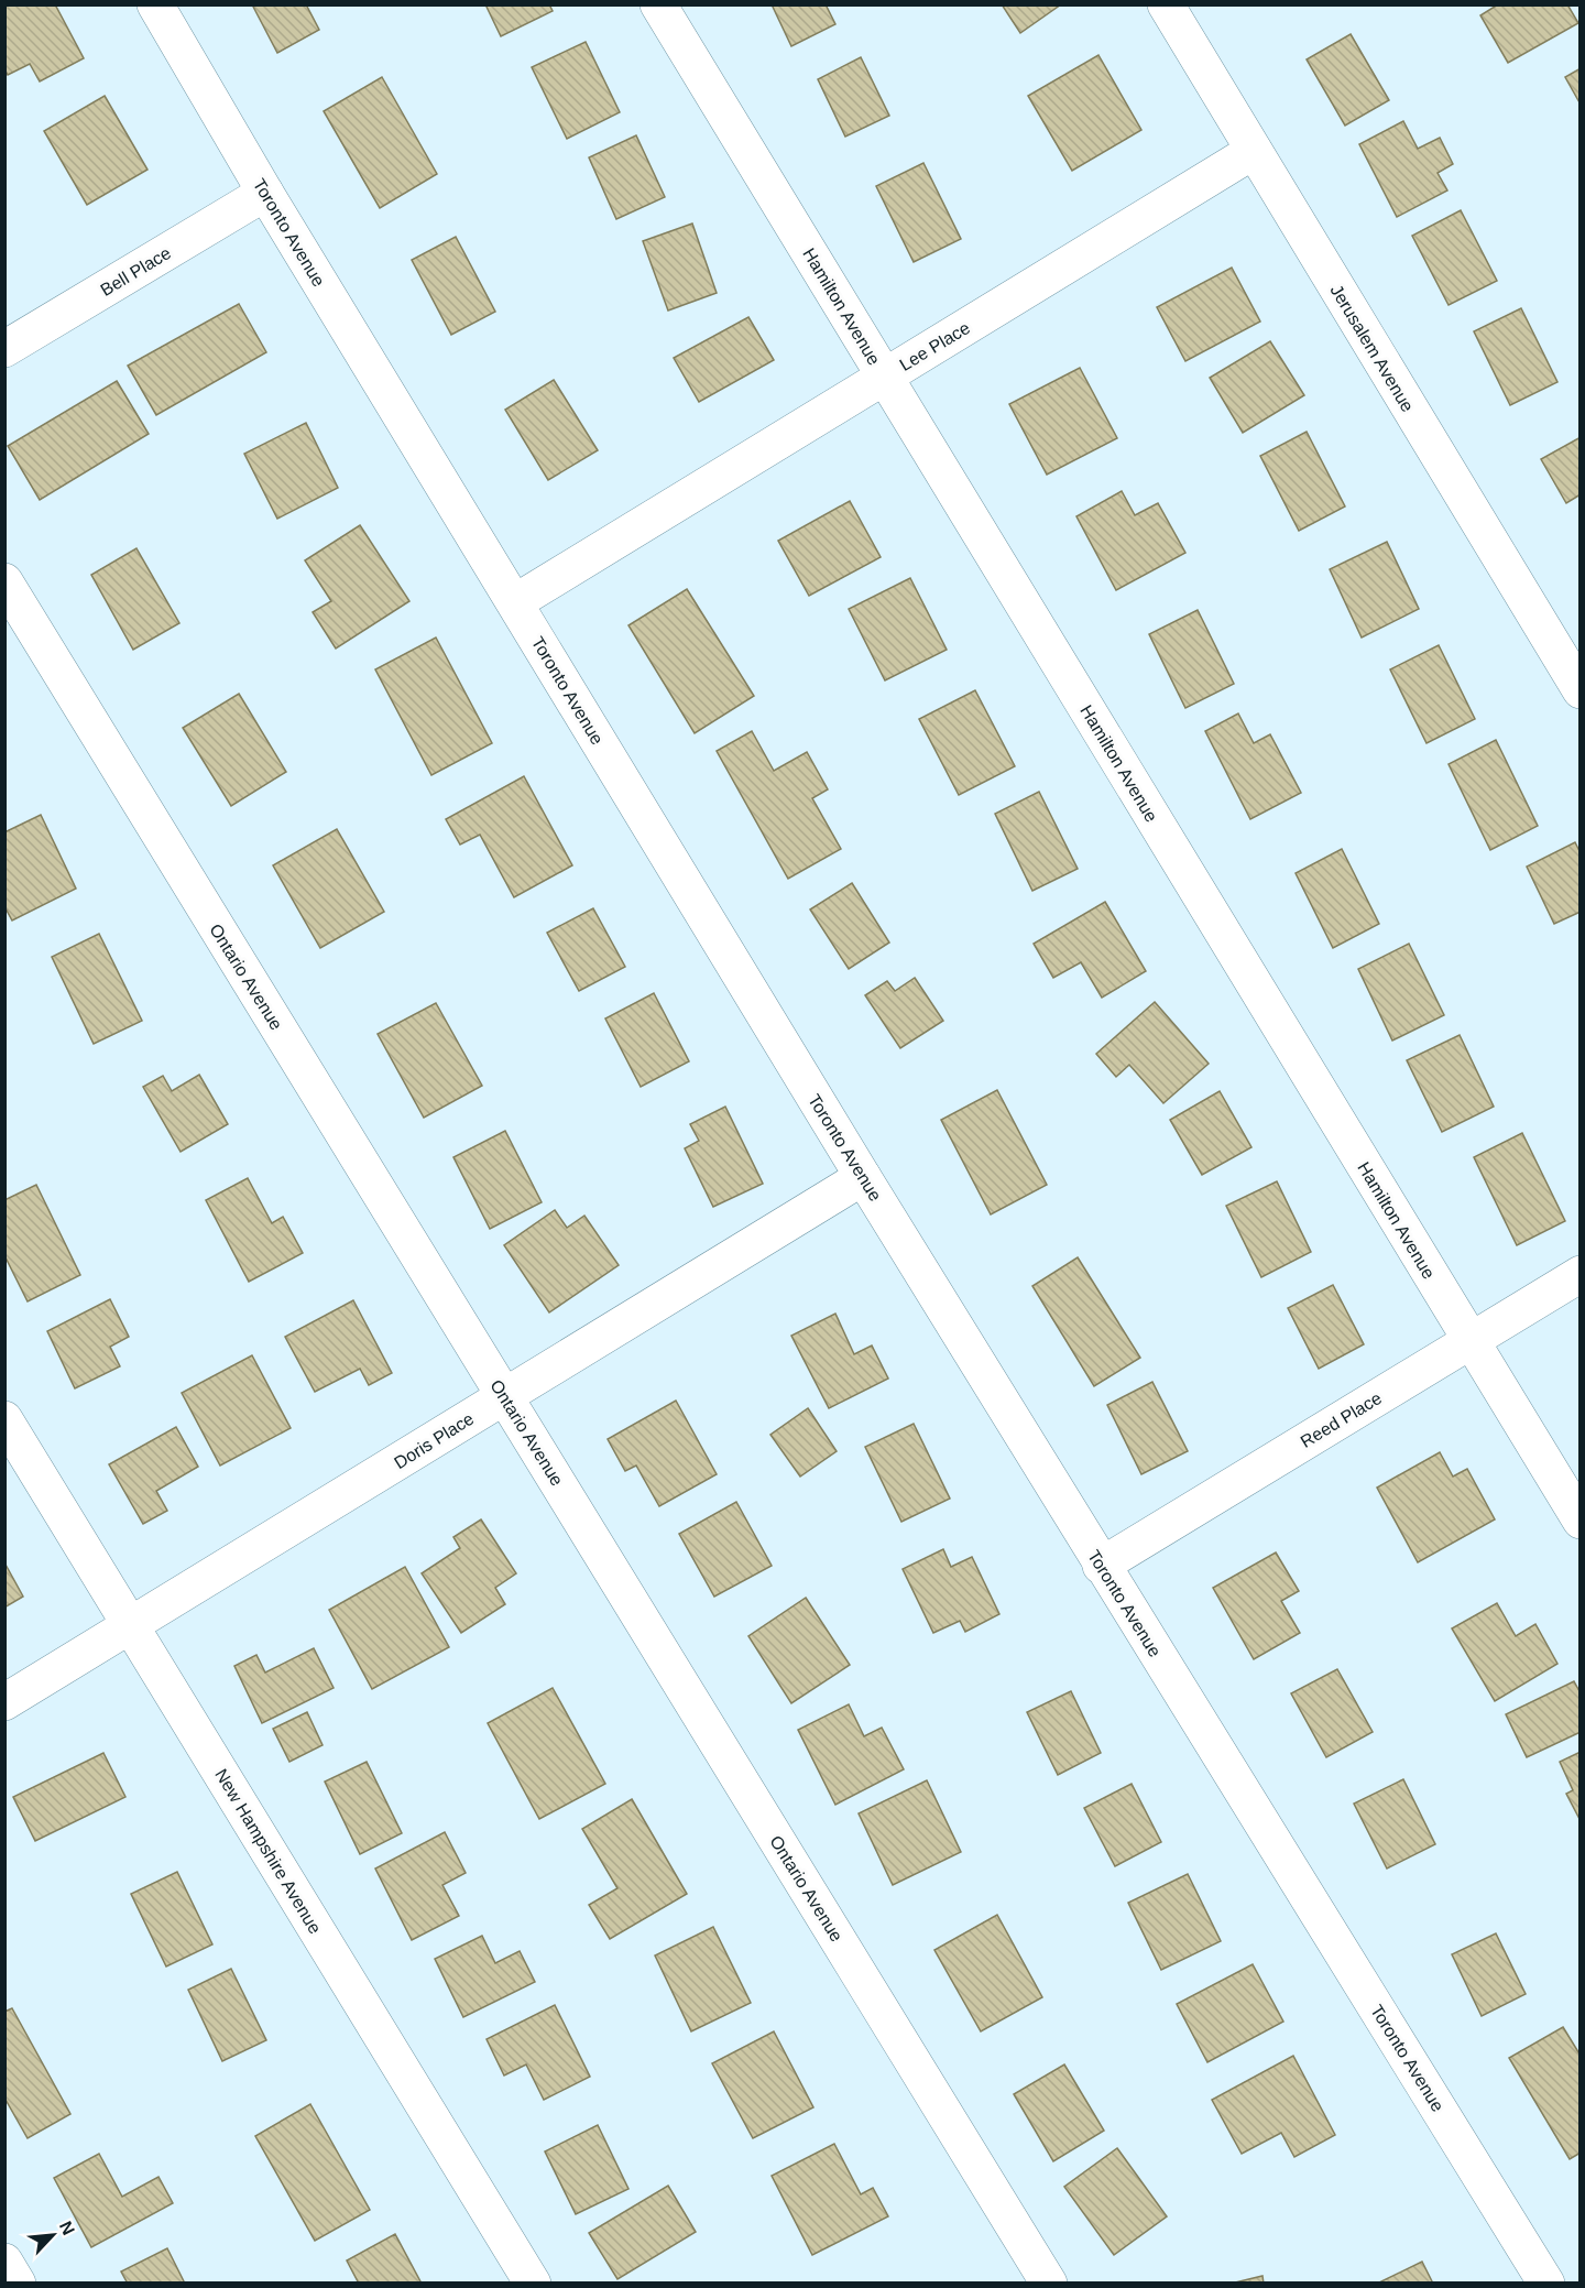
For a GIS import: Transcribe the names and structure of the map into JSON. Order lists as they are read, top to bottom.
{
  "streets": {
    "street": [
      "Toronto Avenue",
      "Bell Place",
      "Hamilton Avenue",
      "Lee Place",
      "Jerusalem Avenue",
      "Ontario Avenue",
      "Reed Place",
      "Doris Place",
      "New Hampshire Avenue"
    ]
  },
  "crossings": [
    ["Toronto Avenue", "Bell Place"],
    ["Toronto Avenue", "Lee Place"],
    ["Toronto Avenue", "Reed Place"],
    ["Toronto Avenue", "Doris Place"],
    ["Hamilton Avenue", "Lee Place"],
    ["Hamilton Avenue", "Reed Place"],
    ["Lee Place", "Jerusalem Avenue"],
    ["Ontario Avenue", "Doris Place"],
    ["Doris Place", "New Hampshire Avenue"]
  ],
  "north": "top right"
}
